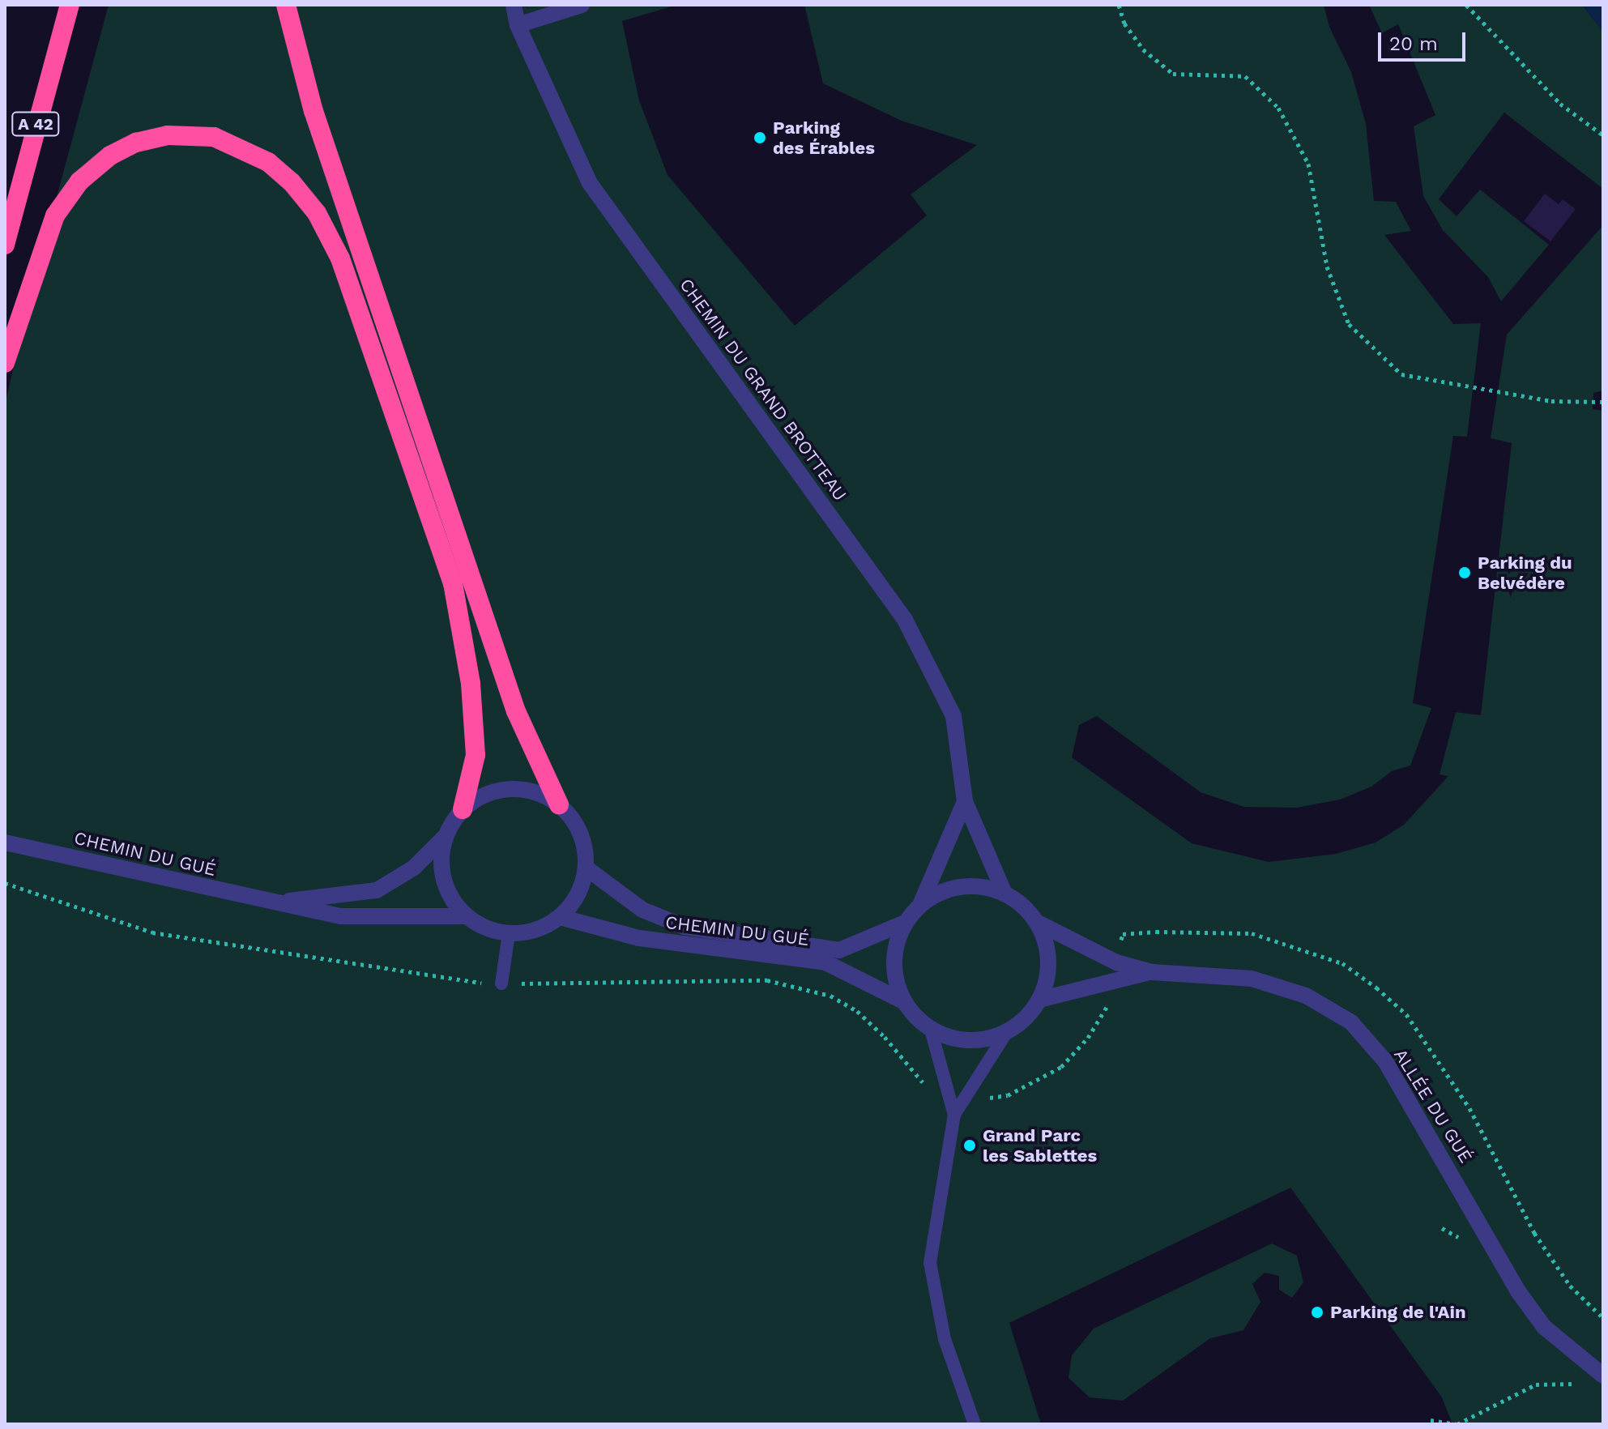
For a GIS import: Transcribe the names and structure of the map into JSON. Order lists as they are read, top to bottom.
{
  "streets": {
    "highway": ["A 42"],
    "street": ["CHEMIN DU GRAND BROTTEAU", "CHEMIN DU GUÉ", "ALLÉE DU GUÉ"]
  },
  "crossings": [
    ["CHEMIN DU GRAND BROTTEAU", "CHEMIN DU GUÉ"],
    ["CHEMIN DU GRAND BROTTEAU", "ALLÉE DU GUÉ"],
    ["CHEMIN DU GUÉ", "ALLÉE DU GUÉ"]
  ],
  "places": [
    "Parking des Érables",
    "Parking du Belvédère",
    "Grand Parc les Sablettes",
    "Parking de l'Ain"
  ],
  "scale_bar": "20 m"
}
